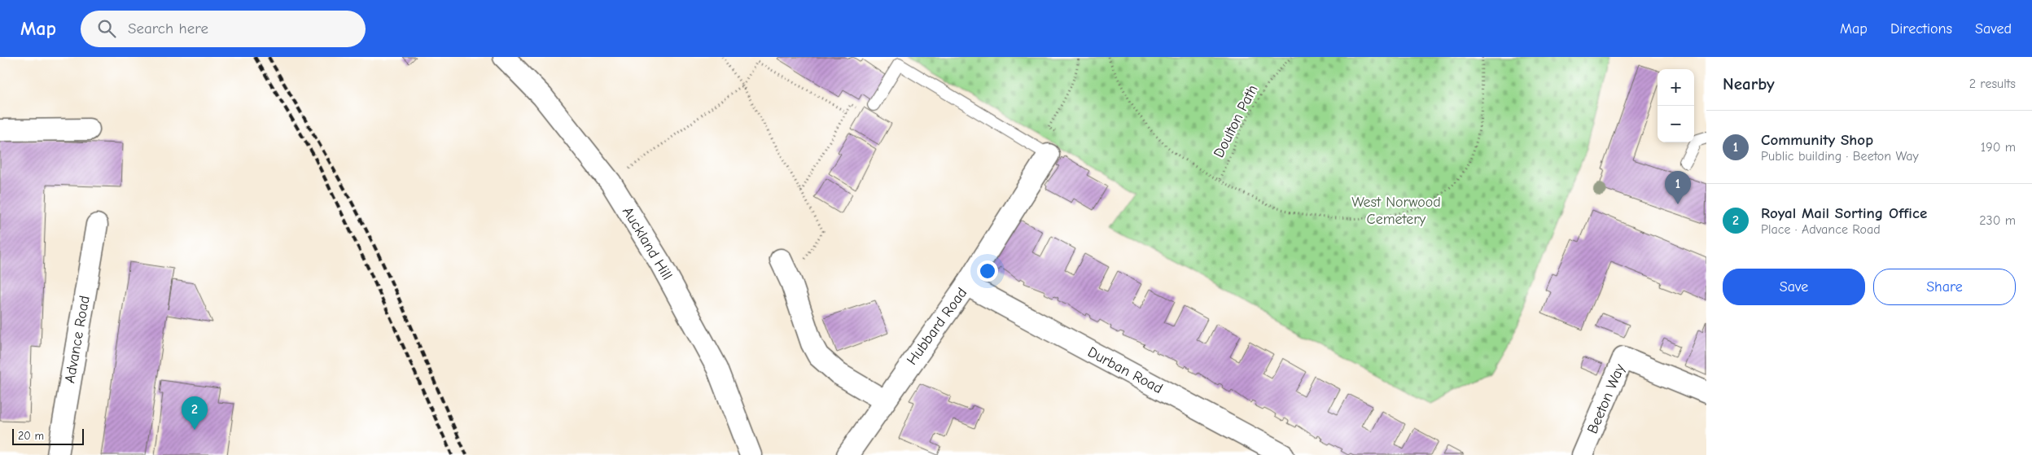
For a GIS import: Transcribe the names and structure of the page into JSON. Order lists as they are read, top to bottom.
{
  "streets": {
    "street": [
      "Auckland Hill",
      "Hubbard Road",
      "Advance Road",
      "Durban Road",
      "Beeton Way"
    ],
    "path": ["Doulton Path"]
  },
  "crossings": [
    ["Hubbard Road", "Durban Road"]
  ],
  "parks": ["West Norwood Cemetery"],
  "scale_bar": "20 m",
  "page": {
    "header": "Map",
    "search": "Search here",
    "nav": ["Map", "Directions", "Saved"],
    "heading": ["Nearby", "2 results"],
    "map_buttons": ["+", "−"],
    "list": [
      {
        "mark": "1",
        "name": "Community Shop",
        "note": "Public building · Beeton Way",
        "value": "190 m"
      },
      {
        "mark": "2",
        "name": "Royal Mail Sorting Office",
        "note": "Place · Advance Road",
        "value": "230 m"
      }
    ],
    "pins": ["1", "2"],
    "buttons": ["Save", "Share"],
    "scale": "20 m"
  }
}
